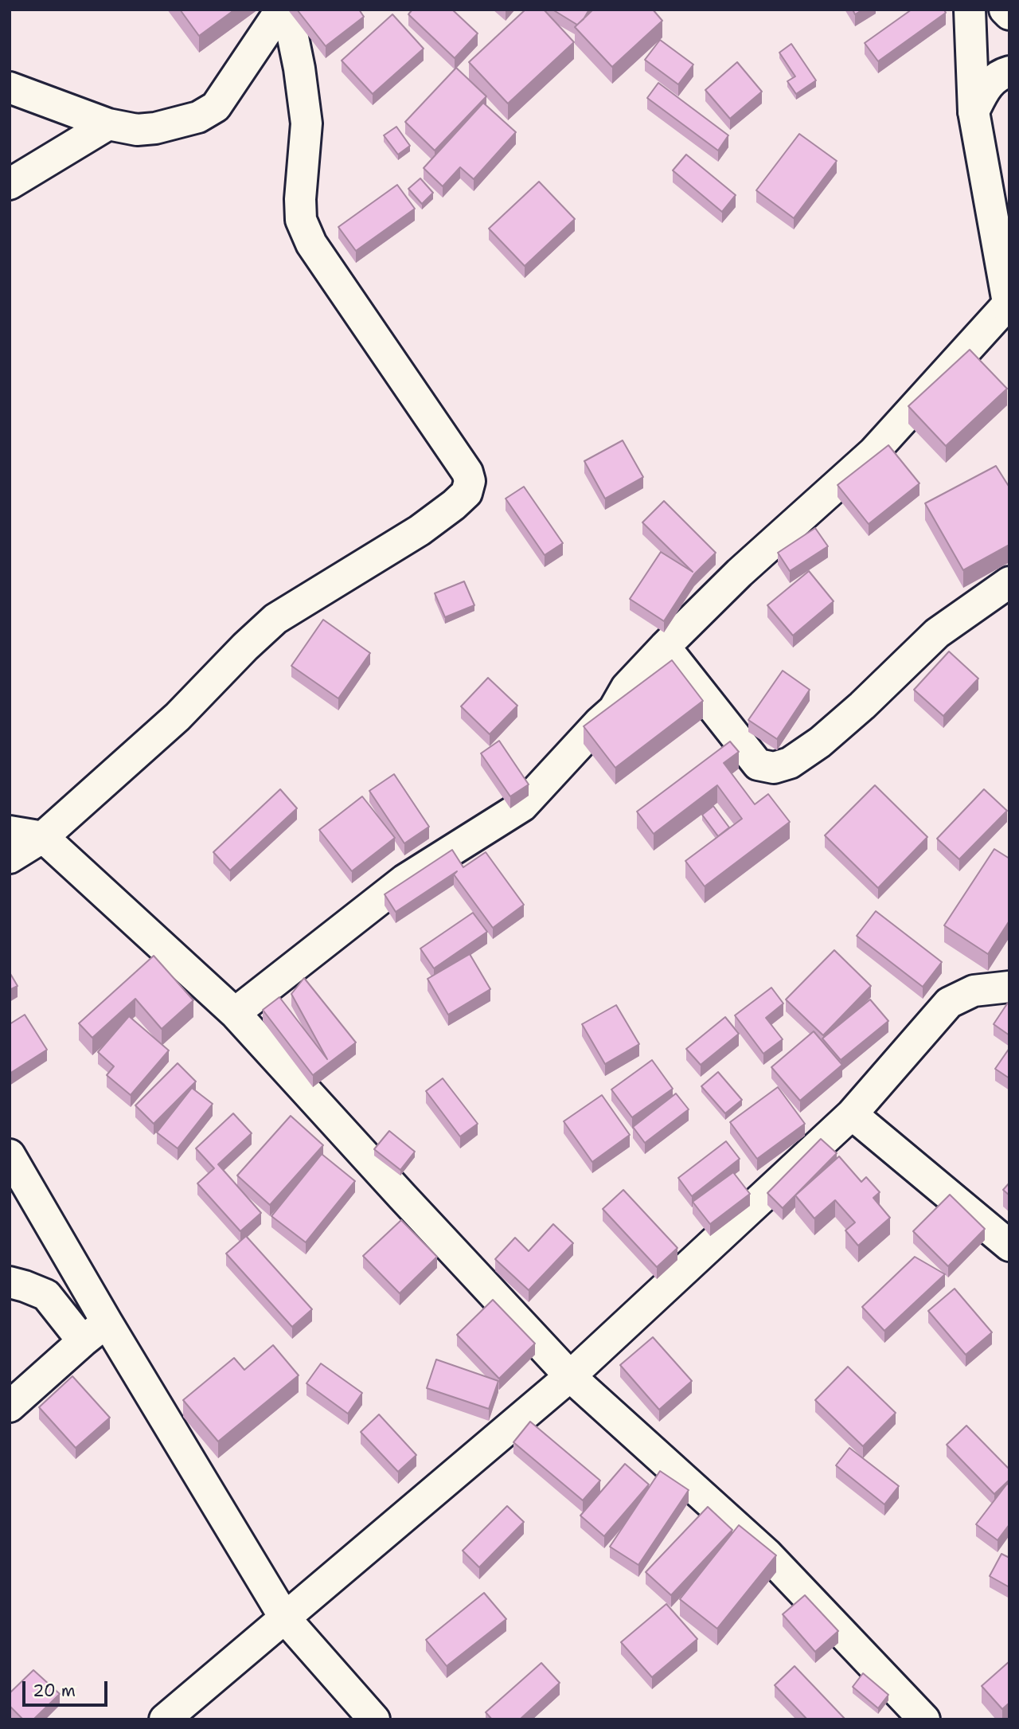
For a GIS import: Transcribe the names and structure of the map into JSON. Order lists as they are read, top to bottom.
{
  "scale_bar": "20 m"
}
